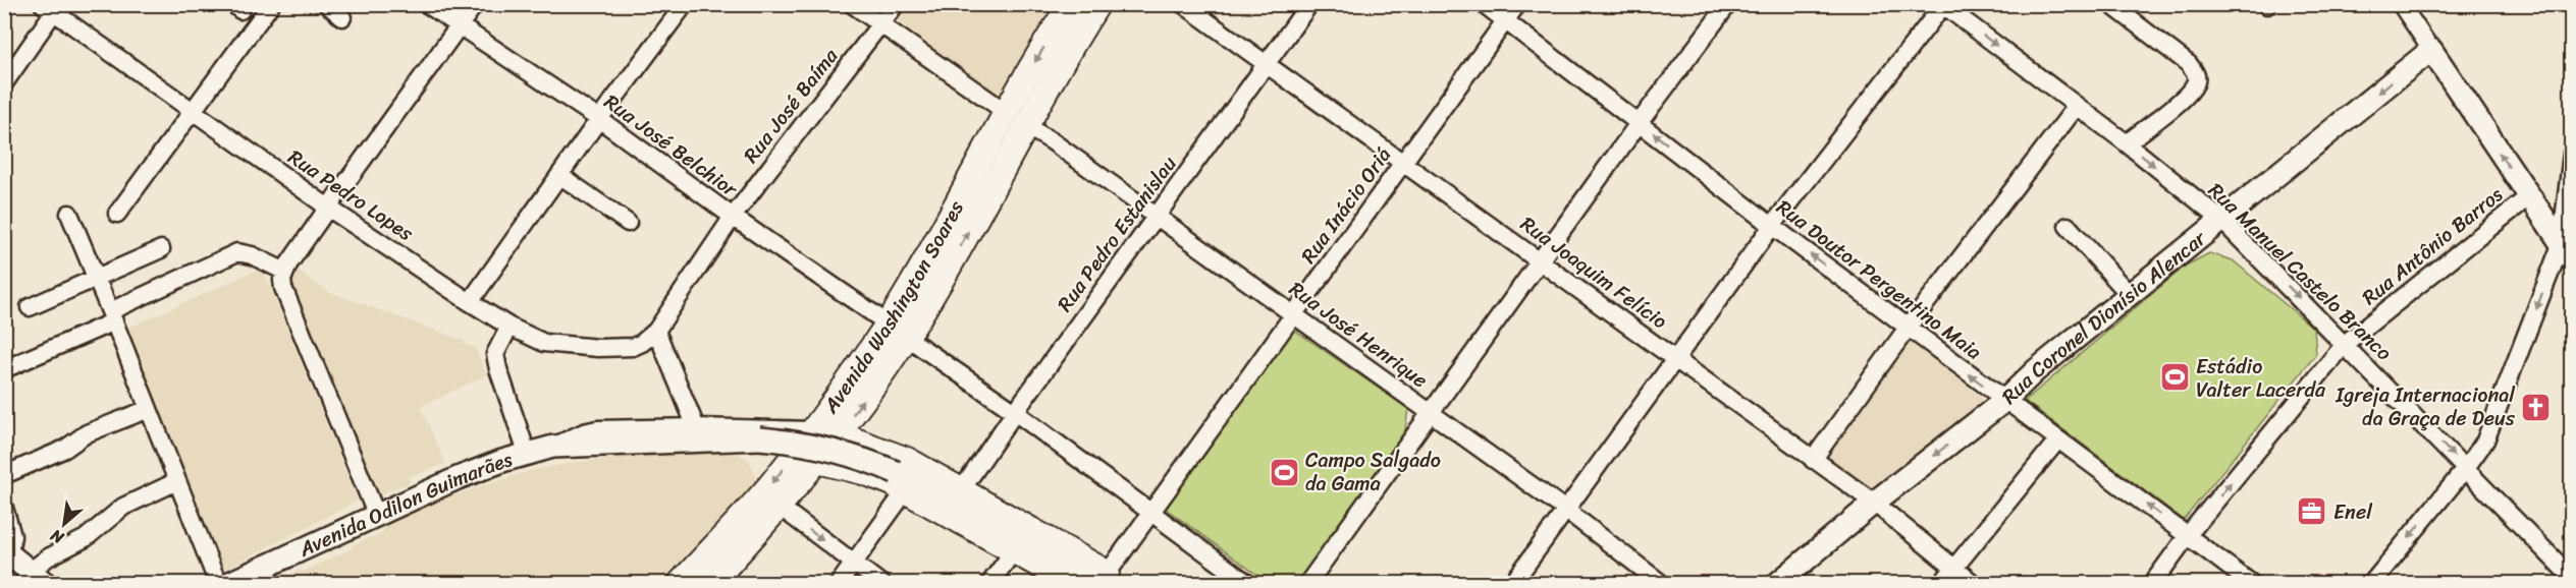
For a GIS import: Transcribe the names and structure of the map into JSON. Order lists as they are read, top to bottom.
{
  "streets": {
    "highway": ["Avenida Washington Soares"],
    "main road": ["Rua Coronel Dionísio Alencar", "Avenida Odilon Guimarães"],
    "street": [
      "Rua José Baíma",
      "Rua José Belchior",
      "Rua Pedro Lopes",
      "Rua Inácio Oriá",
      "Rua Pedro Estanislau",
      "Rua Antônio Barros",
      "Rua Manuel Castelo Branco",
      "Rua Joaquim Felício",
      "Rua Doutor Pergentino Maia",
      "Rua José Henrique"
    ]
  },
  "crossings": [
    ["Rua José Baíma", "Rua José Belchior"],
    ["Rua José Baíma", "Rua Pedro Lopes"],
    ["Rua José Belchior", "Rua Inácio Oriá"],
    ["Rua José Belchior", "Rua Pedro Estanislau"],
    ["Rua José Belchior", "Avenida Washington Soares"],
    ["Rua Inácio Oriá", "Rua Joaquim Felício"],
    ["Rua Inácio Oriá", "Rua Doutor Pergentino Maia"],
    ["Rua Inácio Oriá", "Rua José Henrique"],
    ["Rua Inácio Oriá", "Avenida Odilon Guimarães"],
    ["Rua Pedro Estanislau", "Rua Joaquim Felício"],
    ["Rua Pedro Estanislau", "Rua José Henrique"],
    ["Rua Antônio Barros", "Rua Manuel Castelo Branco"],
    ["Rua Antônio Barros", "Rua Doutor Pergentino Maia"],
    ["Rua Manuel Castelo Branco", "Rua Coronel Dionísio Alencar"],
    ["Rua Joaquim Felício", "Rua Coronel Dionísio Alencar"],
    ["Rua Doutor Pergentino Maia", "Rua Coronel Dionísio Alencar"],
    ["Avenida Washington Soares", "Rua José Henrique"],
    ["Avenida Washington Soares", "Avenida Odilon Guimarães"]
  ],
  "one_way": [
    "Rua Antônio Barros",
    "Rua Manuel Castelo Branco",
    "Rua Doutor Pergentino Maia",
    "Rua Coronel Dionísio Alencar"
  ],
  "places": {
    "sports": ["Estádio Valter Lacerda", "Campo Salgado da Gama"],
    "church": ["Igreja Internacional da Graça de Deus"],
    "office": ["Enel"]
  },
  "north": "bottom left"
}
